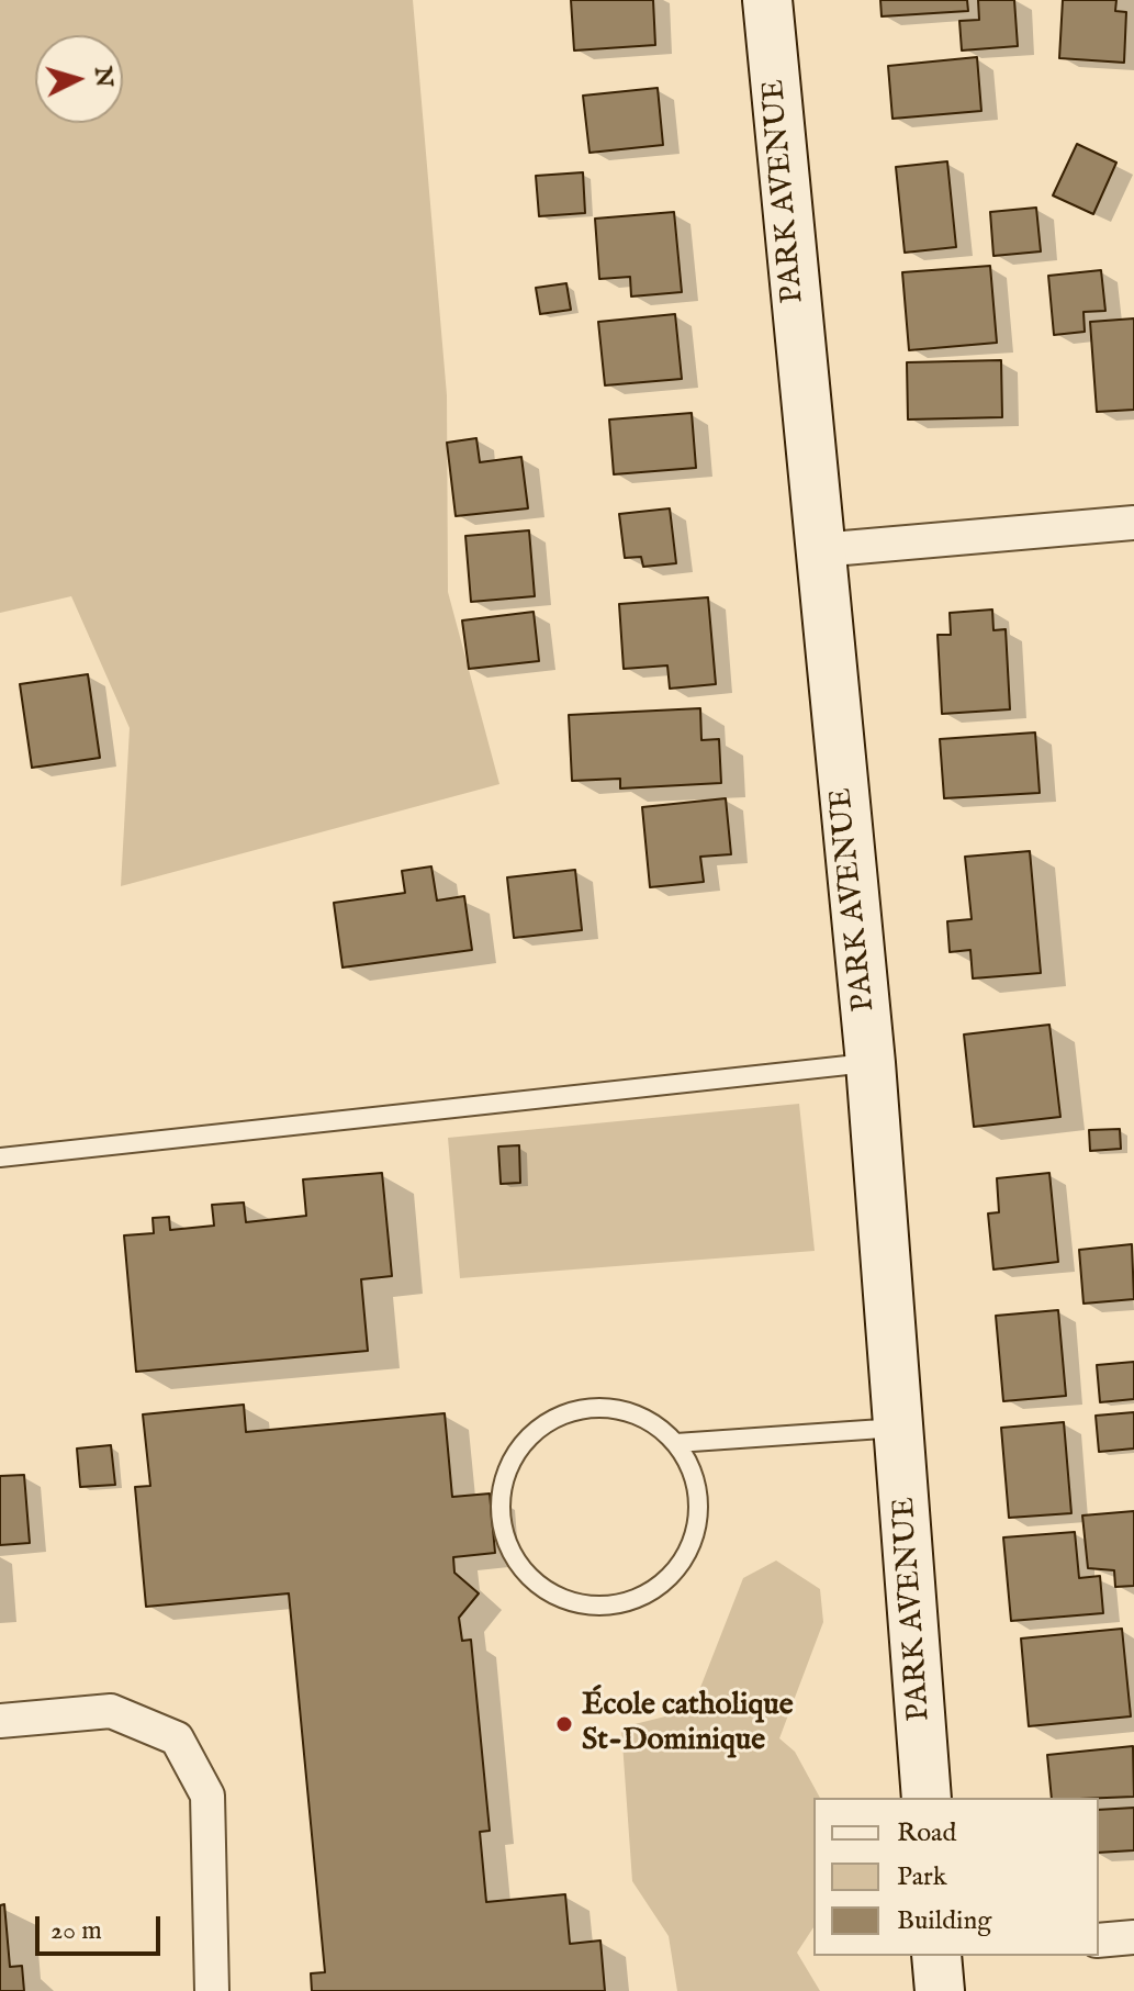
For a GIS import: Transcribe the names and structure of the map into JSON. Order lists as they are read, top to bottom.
{
  "streets": {
    "street": ["PARK AVENUE"]
  },
  "places": ["École catholique St-Dominique"],
  "legend": ["Road", "Park", "Building"],
  "scale_bar": "20 m",
  "north": "right"
}
